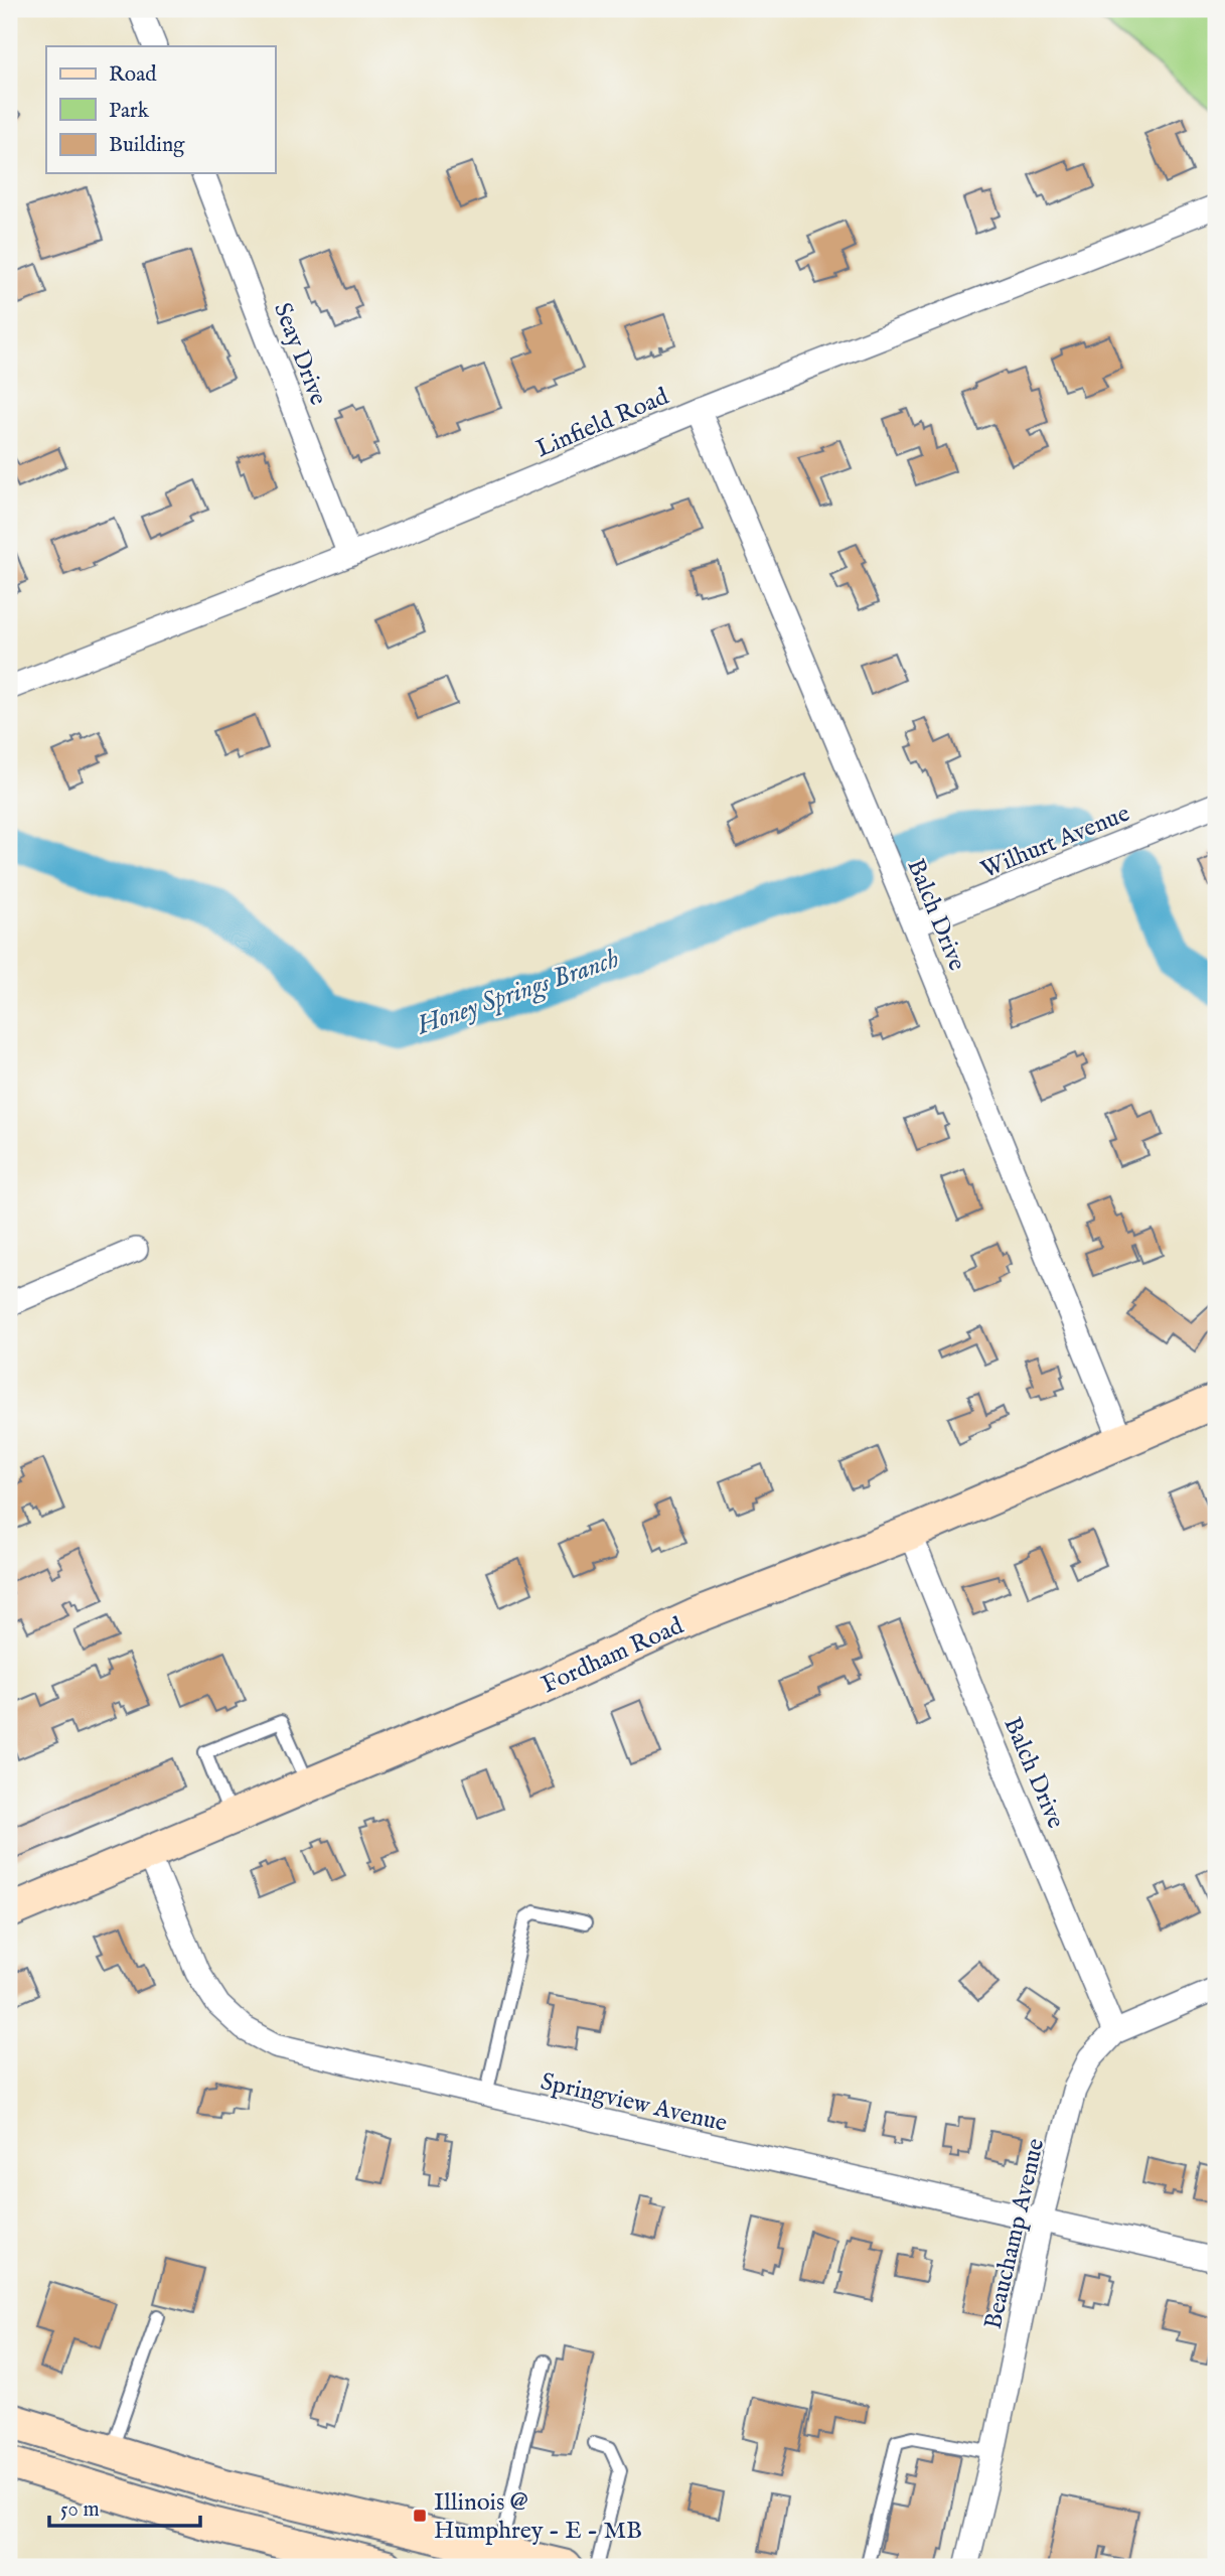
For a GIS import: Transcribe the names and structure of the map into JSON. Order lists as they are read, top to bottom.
{
  "streets": {
    "street": [
      "Seay Drive",
      "Linfield Road",
      "Wilhurt Avenue",
      "Balch Drive",
      "Fordham Road",
      "Springview Avenue",
      "Beauchamp Avenue"
    ]
  },
  "crossings": [
    ["Seay Drive", "Linfield Road"],
    ["Linfield Road", "Balch Drive"],
    ["Wilhurt Avenue", "Balch Drive"],
    ["Balch Drive", "Fordham Road"],
    ["Balch Drive", "Beauchamp Avenue"],
    ["Fordham Road", "Springview Avenue"],
    ["Springview Avenue", "Beauchamp Avenue"]
  ],
  "water": ["Honey Springs Branch"],
  "places": {
    "transit": ["Illinois @ Humphrey - E - MB"]
  },
  "legend": ["Road", "Park", "Building"],
  "scale_bar": "50 m"
}
